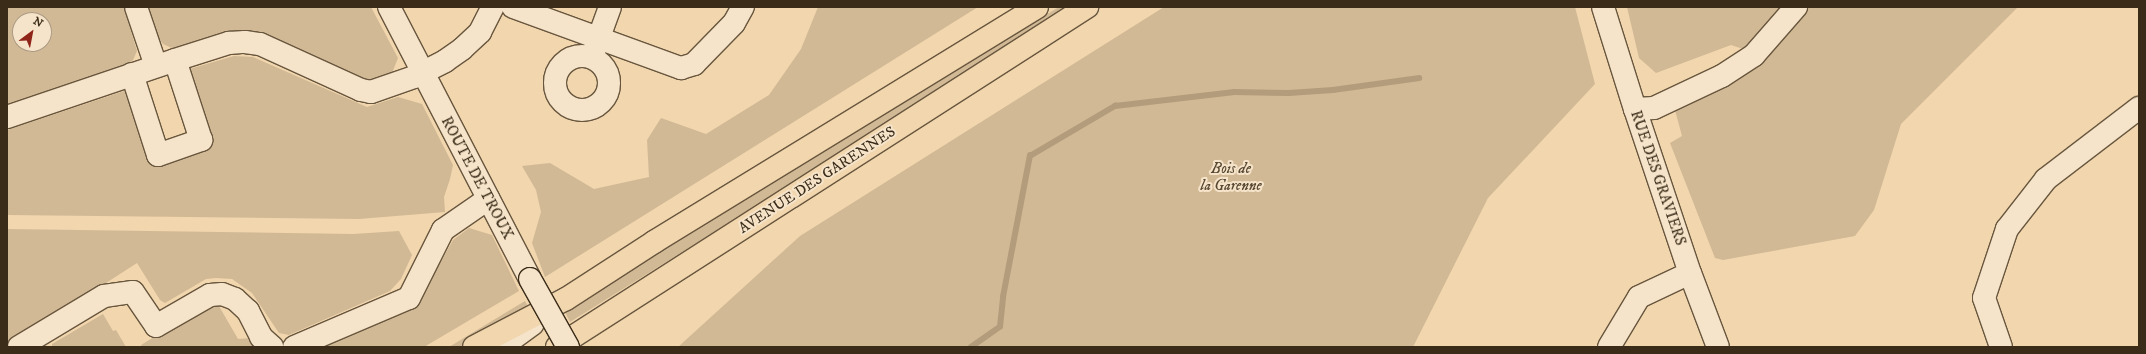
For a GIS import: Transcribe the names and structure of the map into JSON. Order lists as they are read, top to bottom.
{
  "streets": {
    "main road": ["AVENUE DES GARENNES"],
    "street": ["ROUTE DE TROUX", "RUE DES GRAVIERS"]
  },
  "parks": ["Bois de la Garenne"],
  "north": "top right"
}
